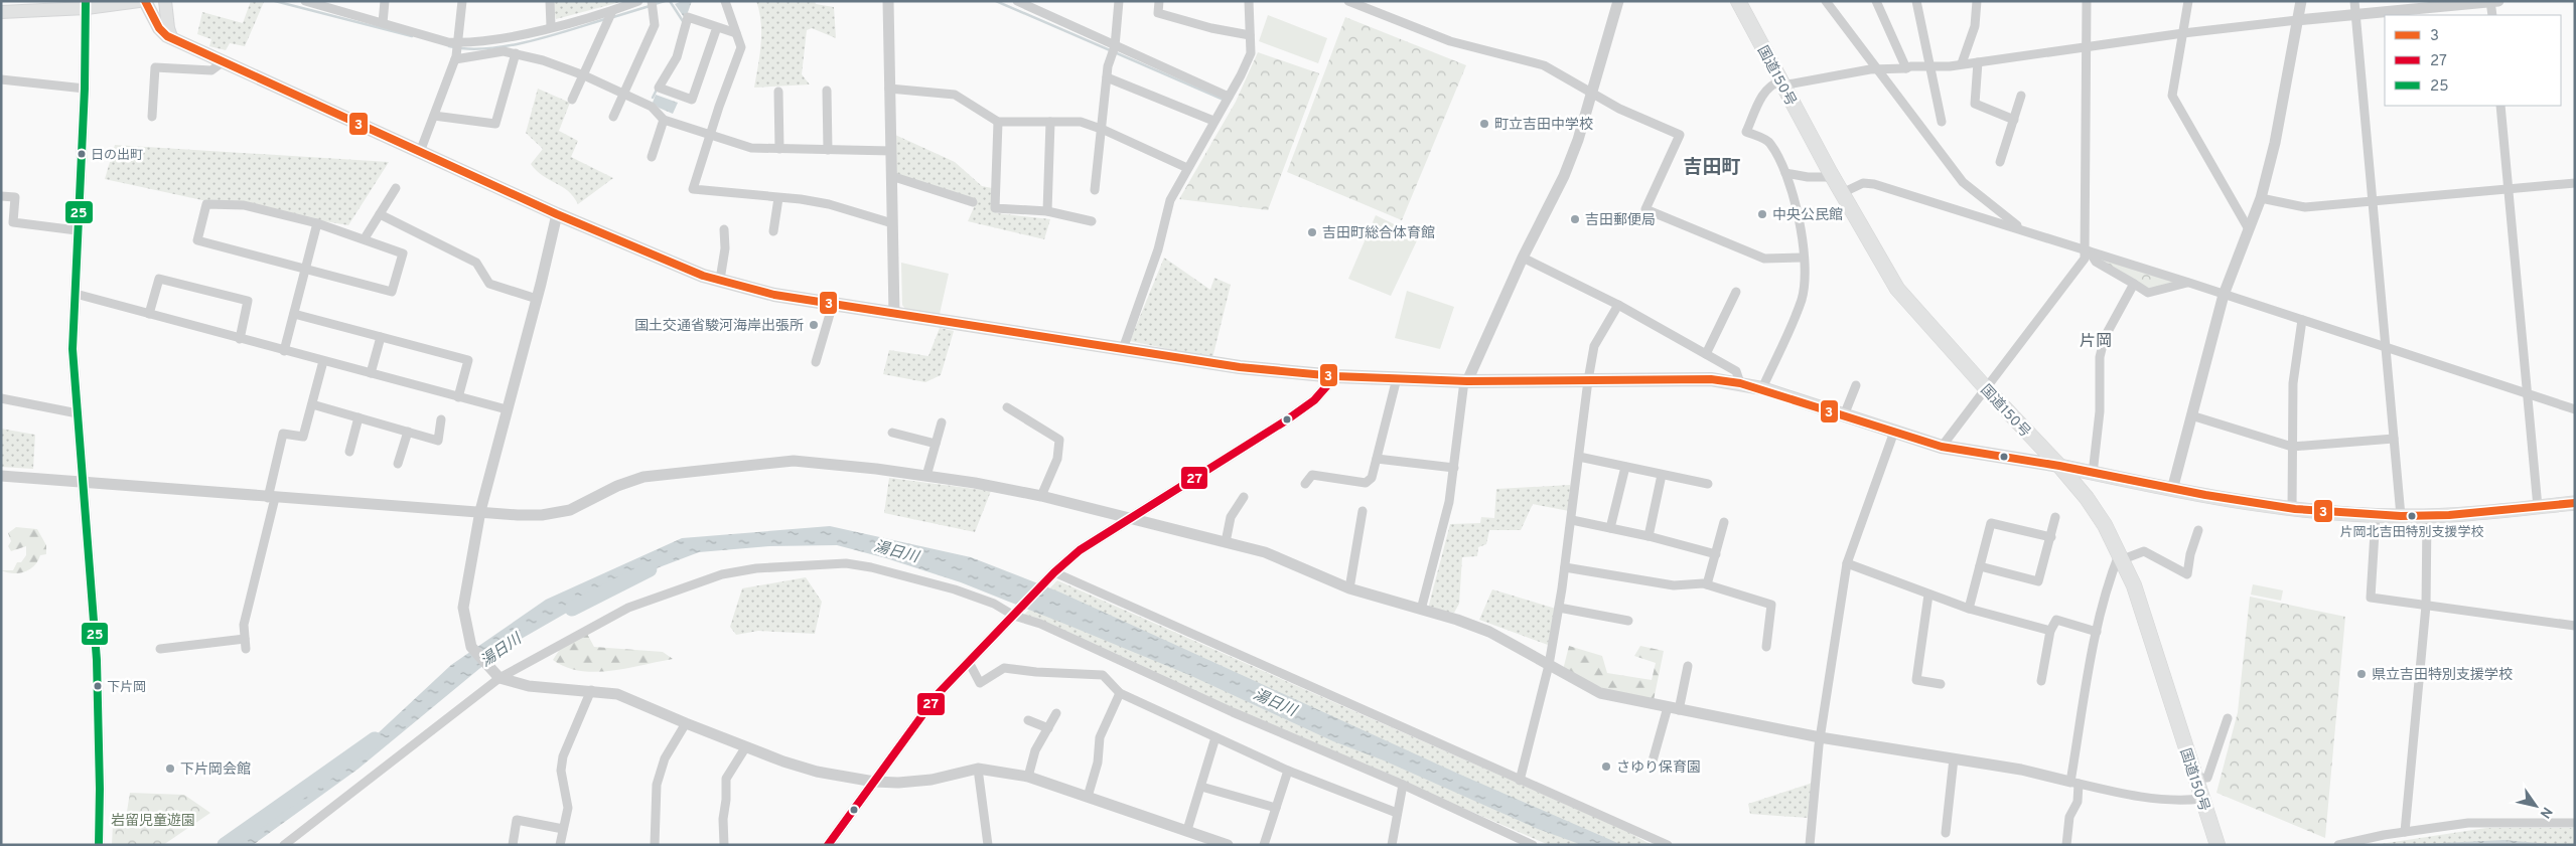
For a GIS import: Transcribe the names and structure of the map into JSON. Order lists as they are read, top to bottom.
{
  "streets": {
    "highway": ["国道150号"]
  },
  "districts": ["吉田町", "片岡"],
  "water": ["湯日川"],
  "parks": ["岩留児童遊園"],
  "places": [
    "町立吉田中学校",
    "日の出町",
    "中央公民館",
    "吉田郵便局",
    "吉田町総合体育館",
    "国土交通省駿河海岸出張所",
    "片岡北吉田特別支援学校",
    "県立吉田特別支援学校",
    "下片岡",
    "さゆり保育園",
    "下片岡会館"
  ],
  "lines": ["transit line 3", "transit line 25", "transit line 27"],
  "legend": ["3", "27", "25"],
  "north": "bottom right"
}
